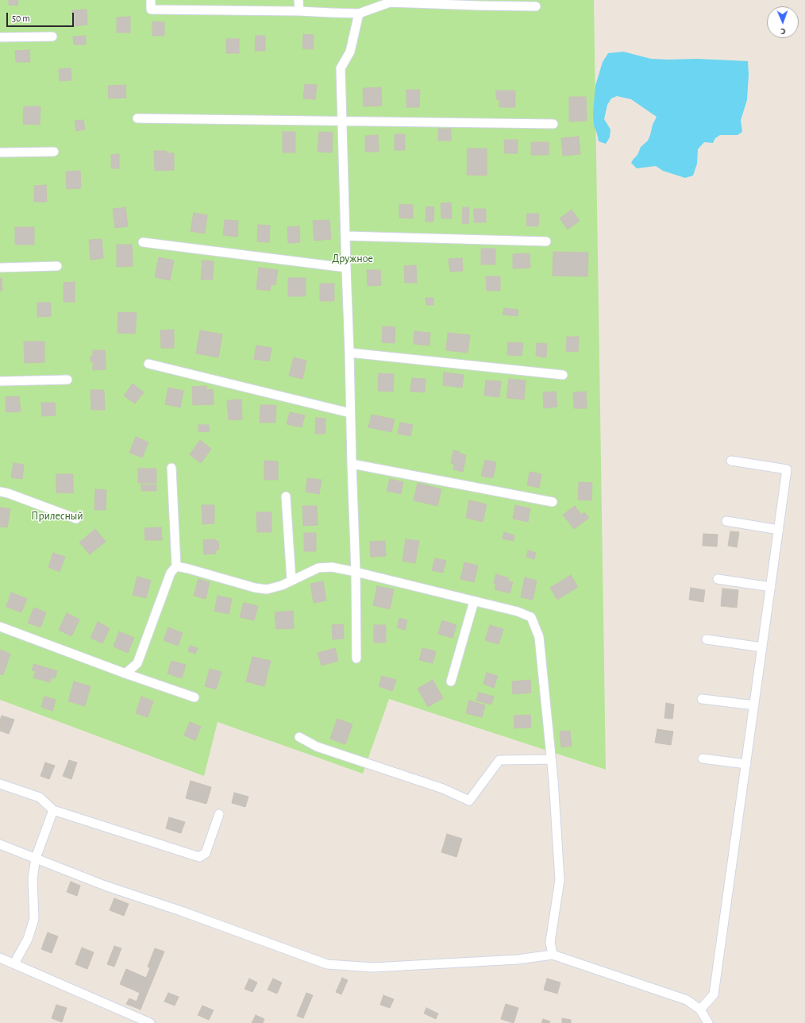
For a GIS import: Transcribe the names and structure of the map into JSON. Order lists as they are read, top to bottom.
{
  "parks": ["Дружное", "Прилесный"],
  "scale_bar": "50 m",
  "north": "bottom"
}
